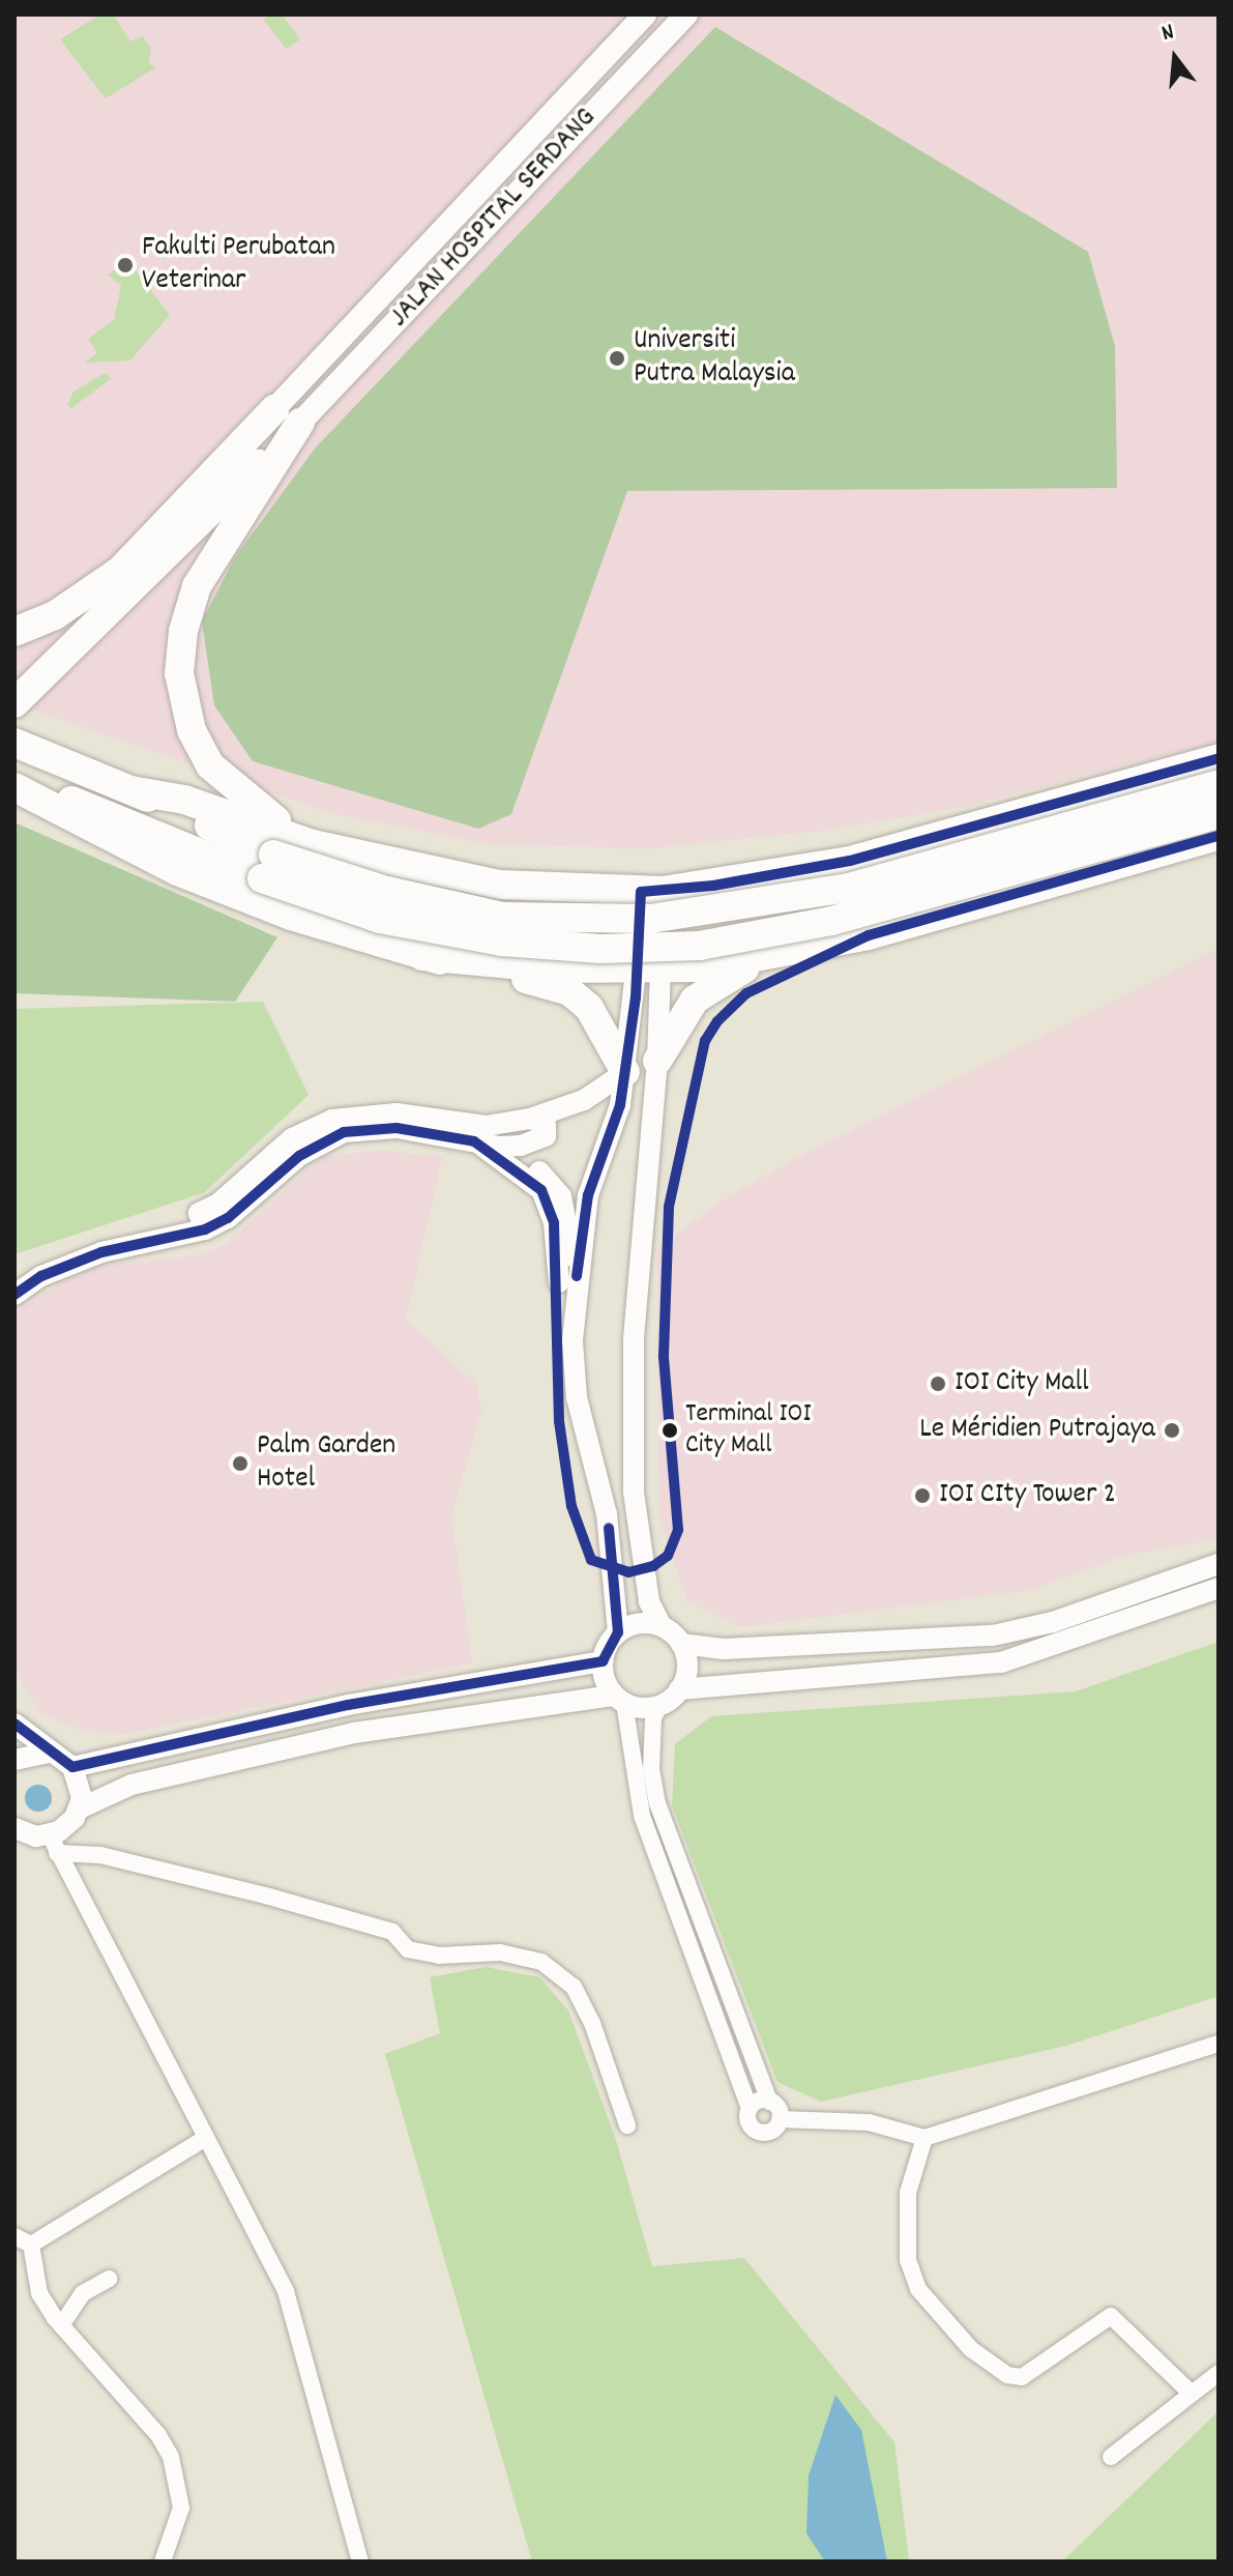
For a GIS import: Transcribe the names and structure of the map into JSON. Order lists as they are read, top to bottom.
{
  "streets": {
    "main road": ["JALAN HOSPITAL SERDANG"]
  },
  "places": [
    "Fakulti Perubatan Veterinar",
    "Universiti Putra Malaysia",
    "IOI City Mall",
    "Terminal IOI City Mall",
    "Le Méridien Putrajaya",
    "Palm Garden Hotel",
    "IOI CIty Tower 2"
  ],
  "north": "top"
}
